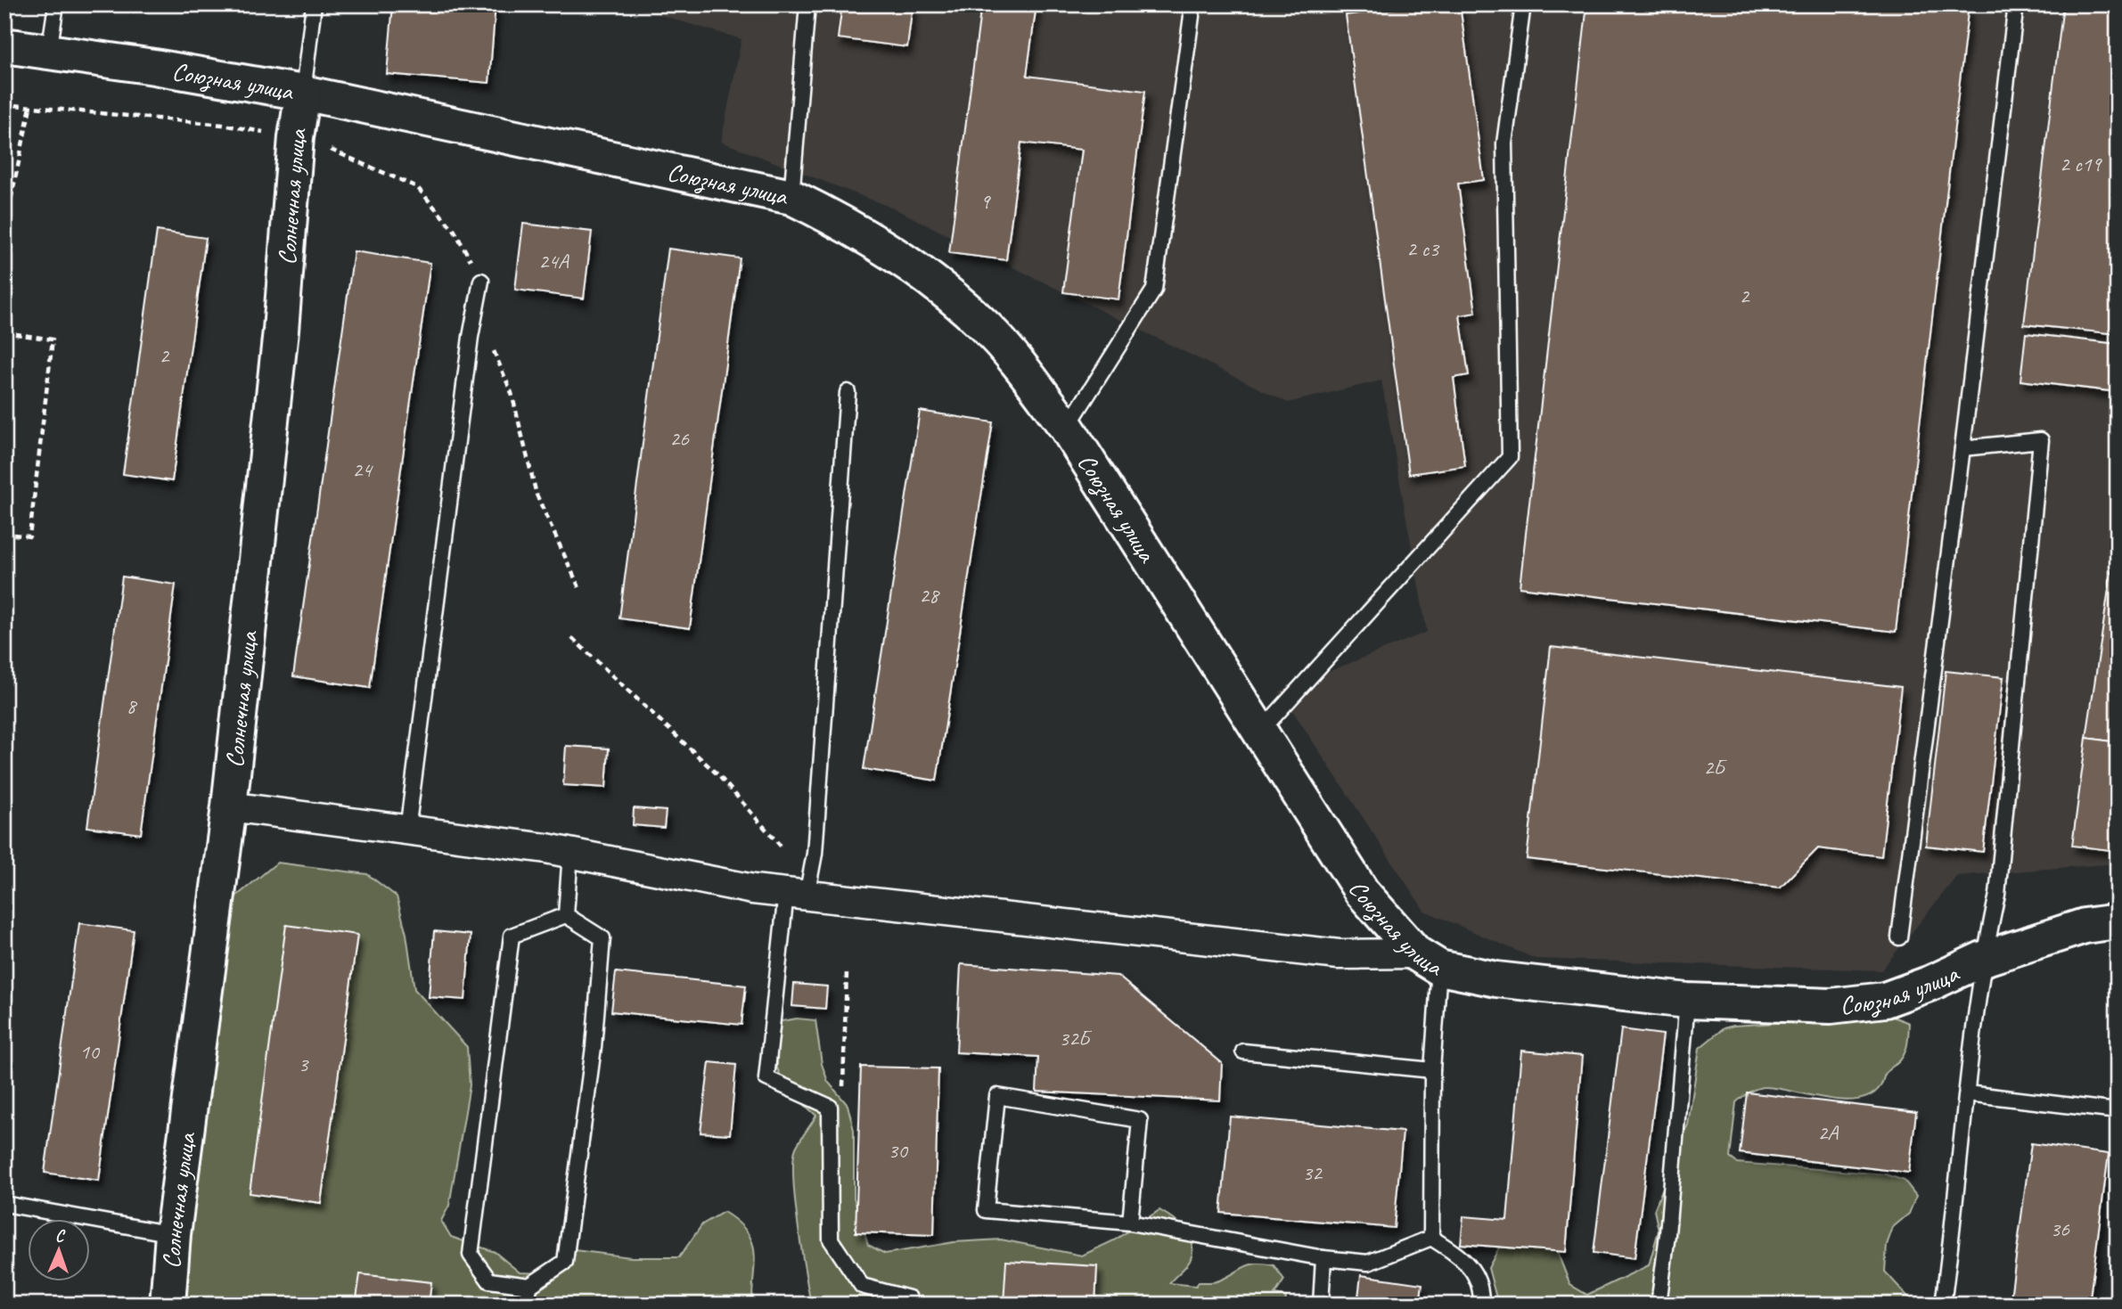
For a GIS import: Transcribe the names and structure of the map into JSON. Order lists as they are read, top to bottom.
{
  "streets": {
    "street": ["Союзная улица", "Солнечная улица"]
  },
  "crossings": [
    ["Союзная улица", "Солнечная улица"]
  ],
  "house_numbers": [
    "2 с19",
    "9",
    "2 с3",
    "24А",
    "2",
    "2",
    "26",
    "24",
    "28",
    "8",
    "2Б",
    "32Б",
    "10",
    "3",
    "2А",
    "30",
    "32",
    "36"
  ],
  "north": "top"
}
